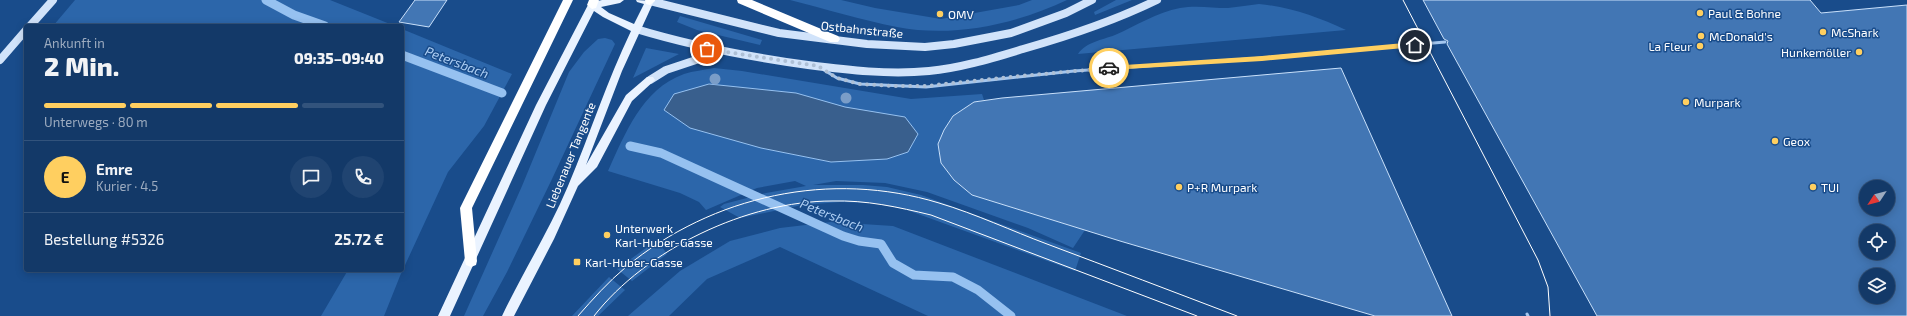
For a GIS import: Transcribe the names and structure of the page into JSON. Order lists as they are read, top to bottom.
{
  "streets": {
    "main road": ["Ostbahnstraße", "Liebenauer Tangente"]
  },
  "crossings": [
    ["Ostbahnstraße", "Liebenauer Tangente"]
  ],
  "water": ["Petersbach"],
  "places": {
    "other": [
      "Paul & Bohne",
      "OMV",
      "McShark",
      "McDonald's",
      "La Fleur",
      "Hunkemöller",
      "Murpark",
      "Geox",
      "P+R Murpark",
      "TUI",
      "Unterwerk Karl-Huber-Gasse"
    ],
    "transit": ["Karl-Huber-Gasse"]
  },
  "north": "bottom left",
  "page": {
    "heading": ["2 Min.", "Ankunft in", "09:35–09:40"],
    "panel": [
      "Emre",
      "Kurier · 4.5",
      "Bestellung #5326",
      "25.72 €"
    ],
    "bar": "Unterwegs · 80 m",
    "round": "E"
  }
}
